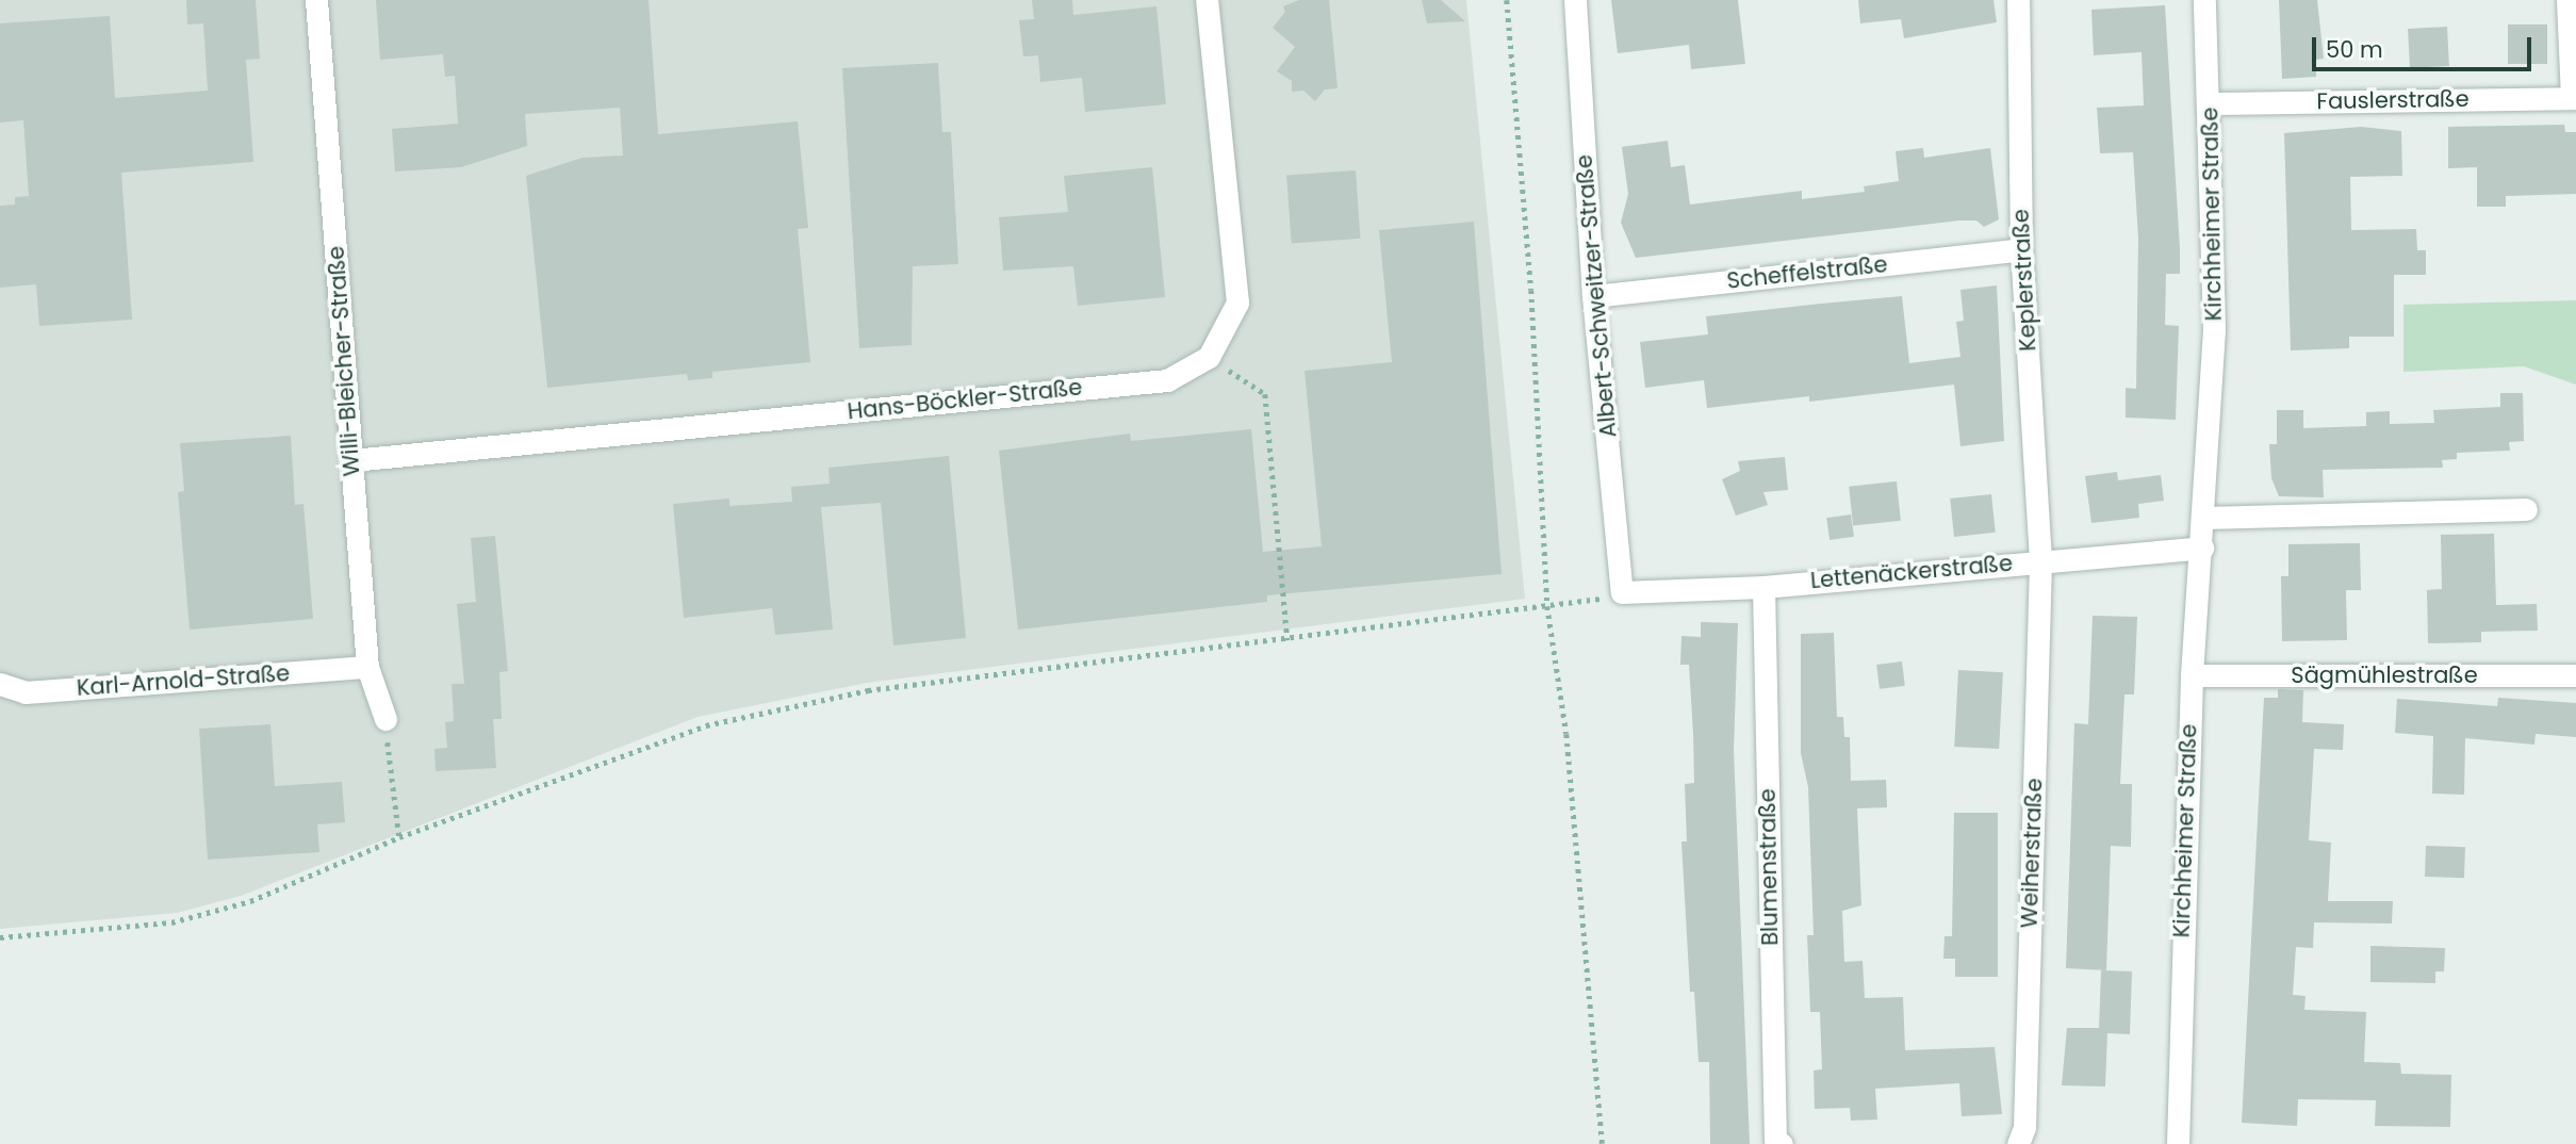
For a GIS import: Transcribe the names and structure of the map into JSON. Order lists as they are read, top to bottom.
{
  "streets": {
    "street": [
      "Fauslerstraße",
      "Kirchheimer Straße",
      "Scheffelstraße",
      "Keplerstraße",
      "Albert-Schweitzer-Straße",
      "Willi-Bleicher-Straße",
      "Hans-Böckler-Straße",
      "Lettenäckerstraße",
      "Sägmühlestraße",
      "Karl-Arnold-Straße",
      "Weiherstraße",
      "Blumenstraße"
    ]
  },
  "crossings": [
    ["Fauslerstraße", "Kirchheimer Straße"],
    ["Kirchheimer Straße", "Lettenäckerstraße"],
    ["Kirchheimer Straße", "Sägmühlestraße"],
    ["Scheffelstraße", "Keplerstraße"],
    ["Scheffelstraße", "Albert-Schweitzer-Straße"],
    ["Keplerstraße", "Lettenäckerstraße"],
    ["Keplerstraße", "Weiherstraße"],
    ["Albert-Schweitzer-Straße", "Lettenäckerstraße"],
    ["Willi-Bleicher-Straße", "Hans-Böckler-Straße"],
    ["Willi-Bleicher-Straße", "Karl-Arnold-Straße"],
    ["Lettenäckerstraße", "Weiherstraße"],
    ["Lettenäckerstraße", "Blumenstraße"]
  ],
  "scale_bar": "50 m"
}
